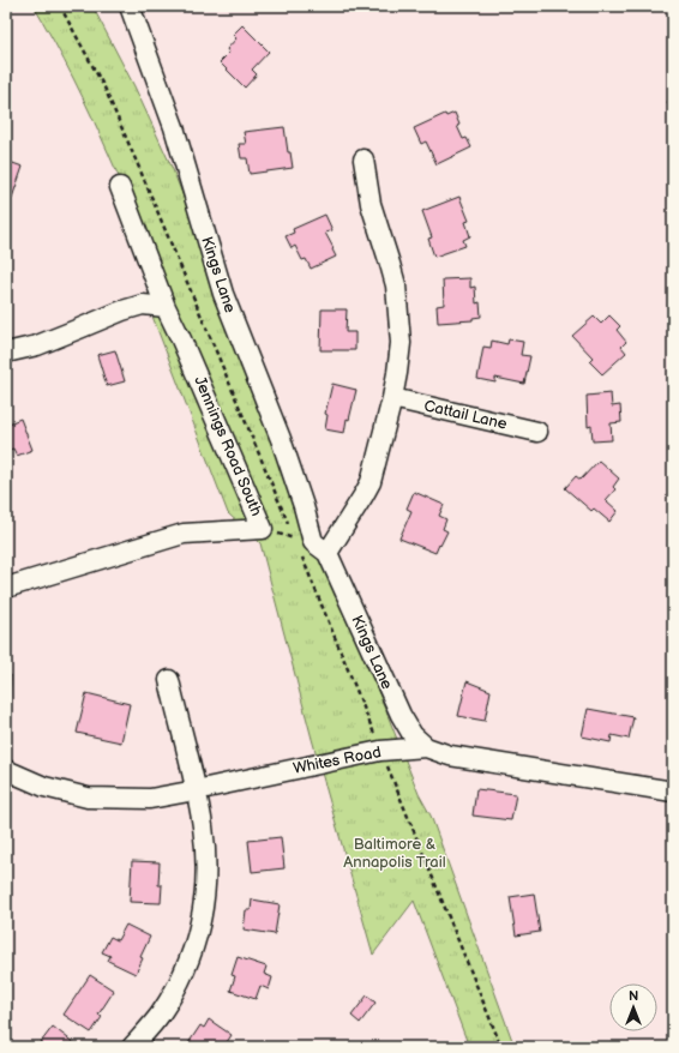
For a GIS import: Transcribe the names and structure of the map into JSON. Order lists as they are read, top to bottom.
{
  "streets": {
    "street": [
      "Kings Lane",
      "Cattail Lane",
      "Jennings Road South",
      "Whites Road"
    ]
  },
  "crossings": [
    ["Kings Lane", "Whites Road"]
  ],
  "parks": ["Baltimore & Annapolis Trail"],
  "north": "top"
}
